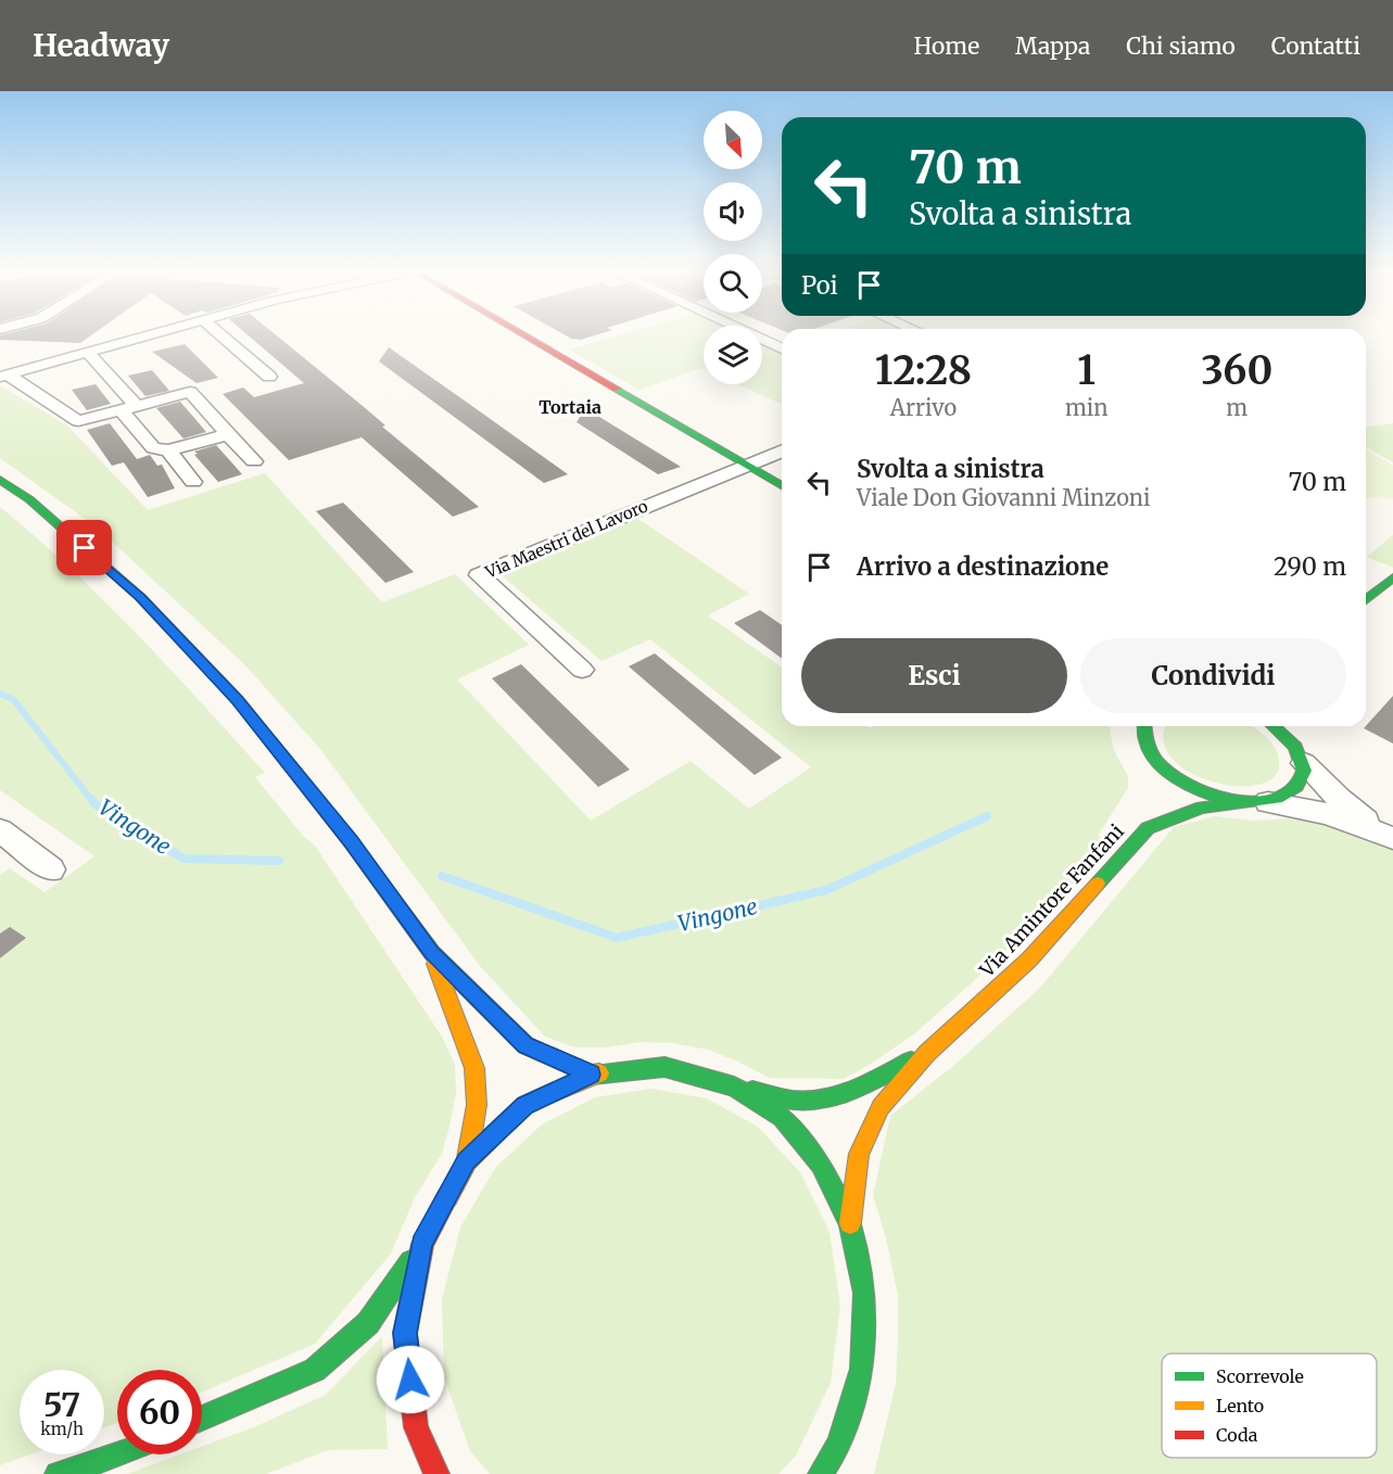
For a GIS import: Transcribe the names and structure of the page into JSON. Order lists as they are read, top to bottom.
{
  "streets": {
    "street": ["Via Maestri del Lavoro", "Via Amintore Fanfani"]
  },
  "districts": ["Tortaia"],
  "water": ["Vingone"],
  "legend": ["Scorrevole", "Lento", "Coda"],
  "north": "bottom right",
  "page": {
    "header": "Headway",
    "nav": [
      "Home",
      "Mappa",
      "Chi siamo",
      "Contatti"
    ],
    "turn": ["70 m", "Svolta a sinistra"],
    "then": "Poi",
    "eta": [
      "12:28",
      "Arrivo",
      "1",
      "min",
      "360",
      "m"
    ],
    "list": [
      {
        "name": "Svolta a sinistra",
        "note": "Viale Don Giovanni Minzoni",
        "value": "70 m"
      },
      {
        "name": "Arrivo a destinazione",
        "value": "290 m"
      }
    ],
    "buttons": ["Esci", "Condividi"],
    "speed": "57 km/h",
    "limit": "60"
  }
}
